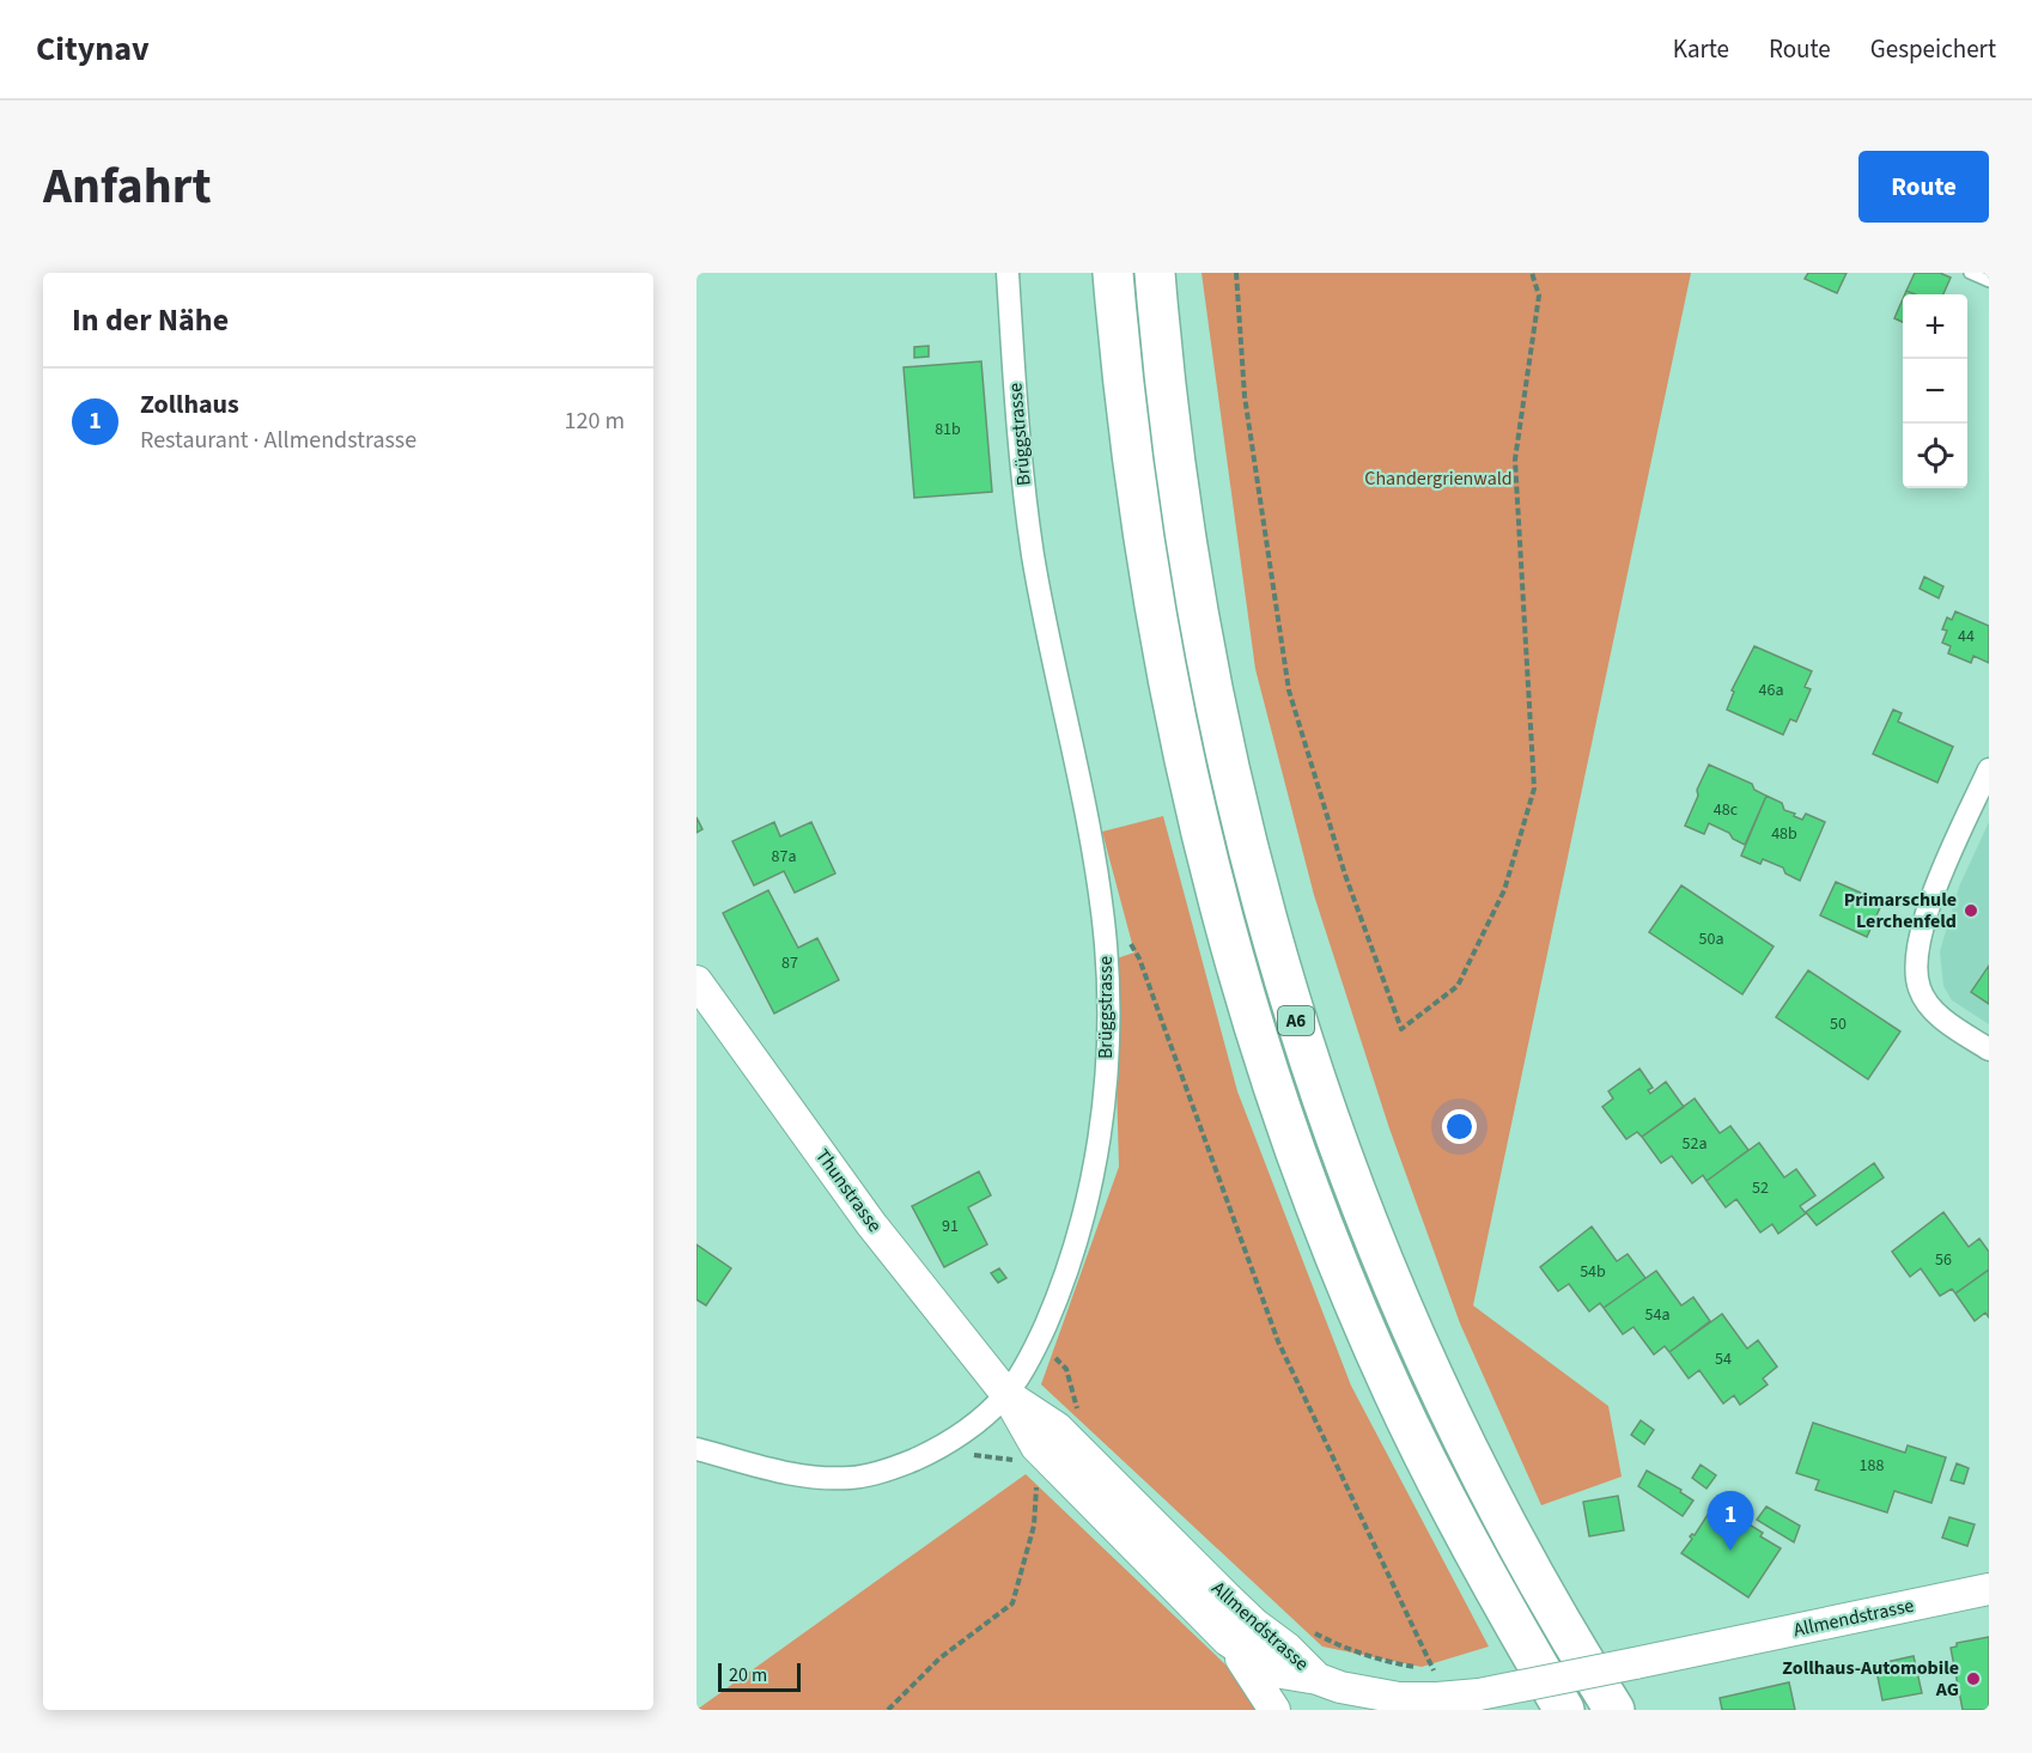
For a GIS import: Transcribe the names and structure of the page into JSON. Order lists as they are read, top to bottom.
{
  "streets": {
    "highway": ["A6"],
    "main road": ["Thunstrasse", "Allmendstrasse"],
    "street": ["Brüggstrasse"]
  },
  "crossings": [
    ["Brüggstrasse", "Thunstrasse"],
    ["Brüggstrasse", "Allmendstrasse"],
    ["Thunstrasse", "Allmendstrasse"]
  ],
  "parks": ["Chandergrienwald"],
  "places": ["Primarschule Lerchenfeld", "Zollhaus-Automobile AG"],
  "house_numbers": [
    "81b",
    "44",
    "46a",
    "48c",
    "48b",
    "87a",
    "50a",
    "87",
    "50",
    "52a",
    "52",
    "91",
    "56",
    "54b",
    "54a",
    "54",
    "188"
  ],
  "scale_bar": "20 m",
  "page": {
    "header": "Citynav",
    "nav": ["Karte", "Route", "Gespeichert"],
    "title": "Anfahrt",
    "buttons": "Route",
    "heading": "In der Nähe",
    "map_buttons": ["+", "−"],
    "list": [
      {
        "mark": "1",
        "name": "Zollhaus",
        "note": "Restaurant · Allmendstrasse",
        "value": "120 m"
      }
    ],
    "pins": "1",
    "scale": "20 m"
  }
}
